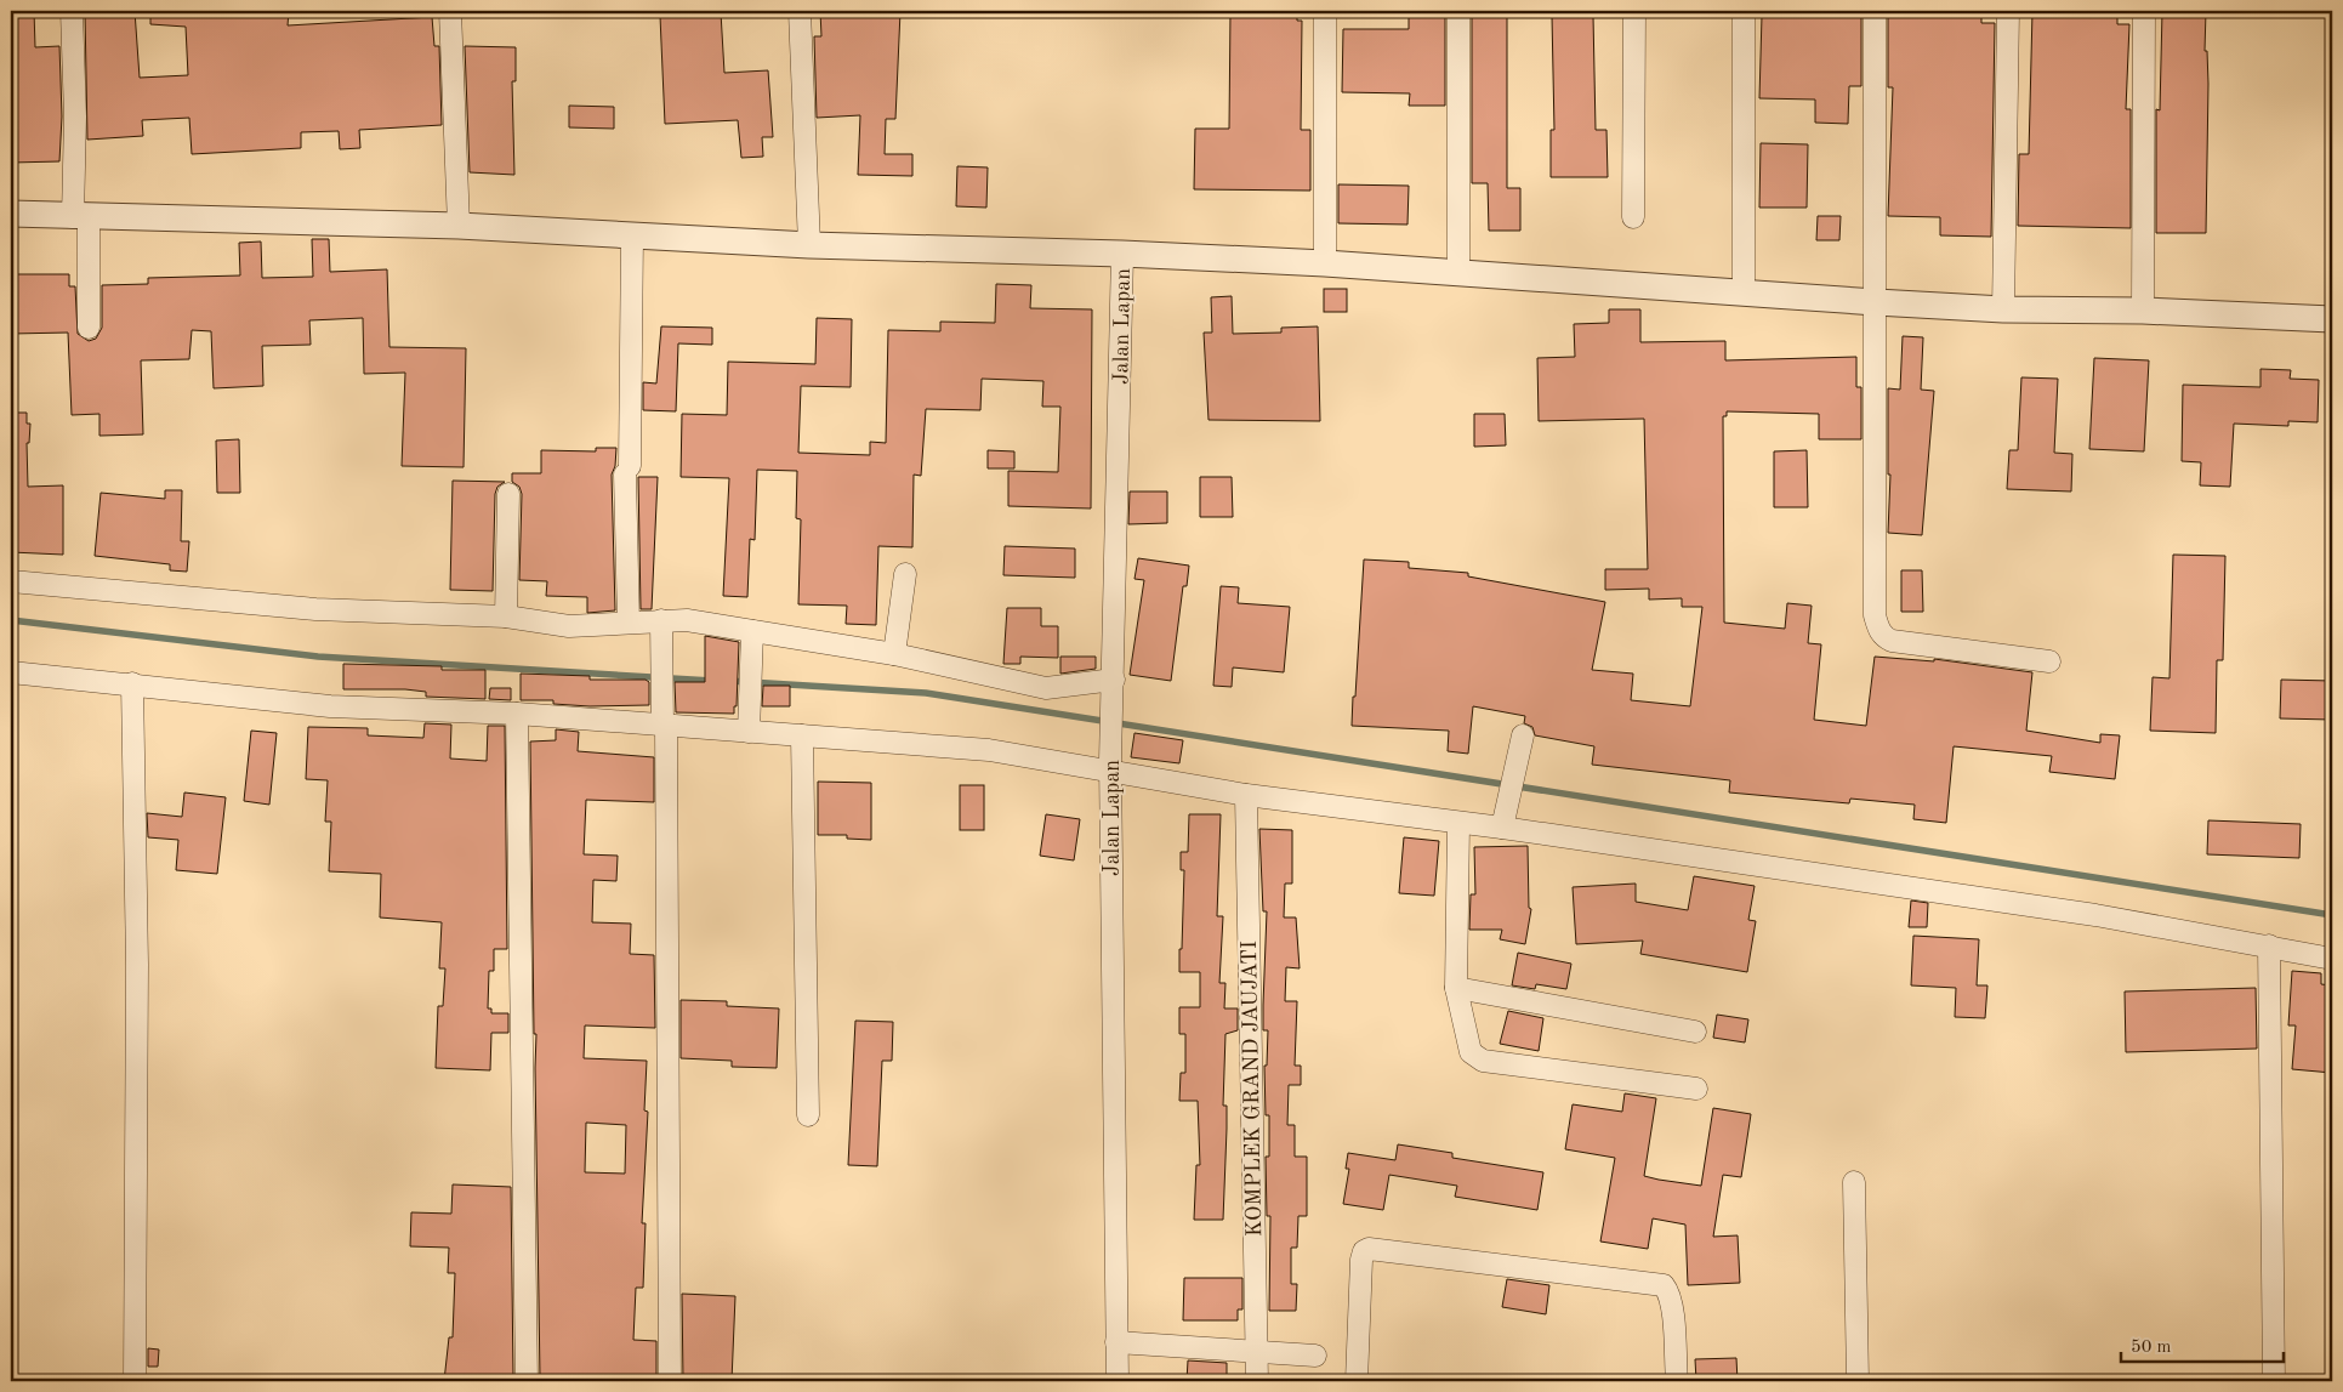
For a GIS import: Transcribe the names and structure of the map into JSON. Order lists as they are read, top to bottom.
{
  "streets": {
    "street": ["Jalan Lapan", "KOMPLEK GRAND JAUJATI"]
  },
  "scale_bar": "50 m"
}
